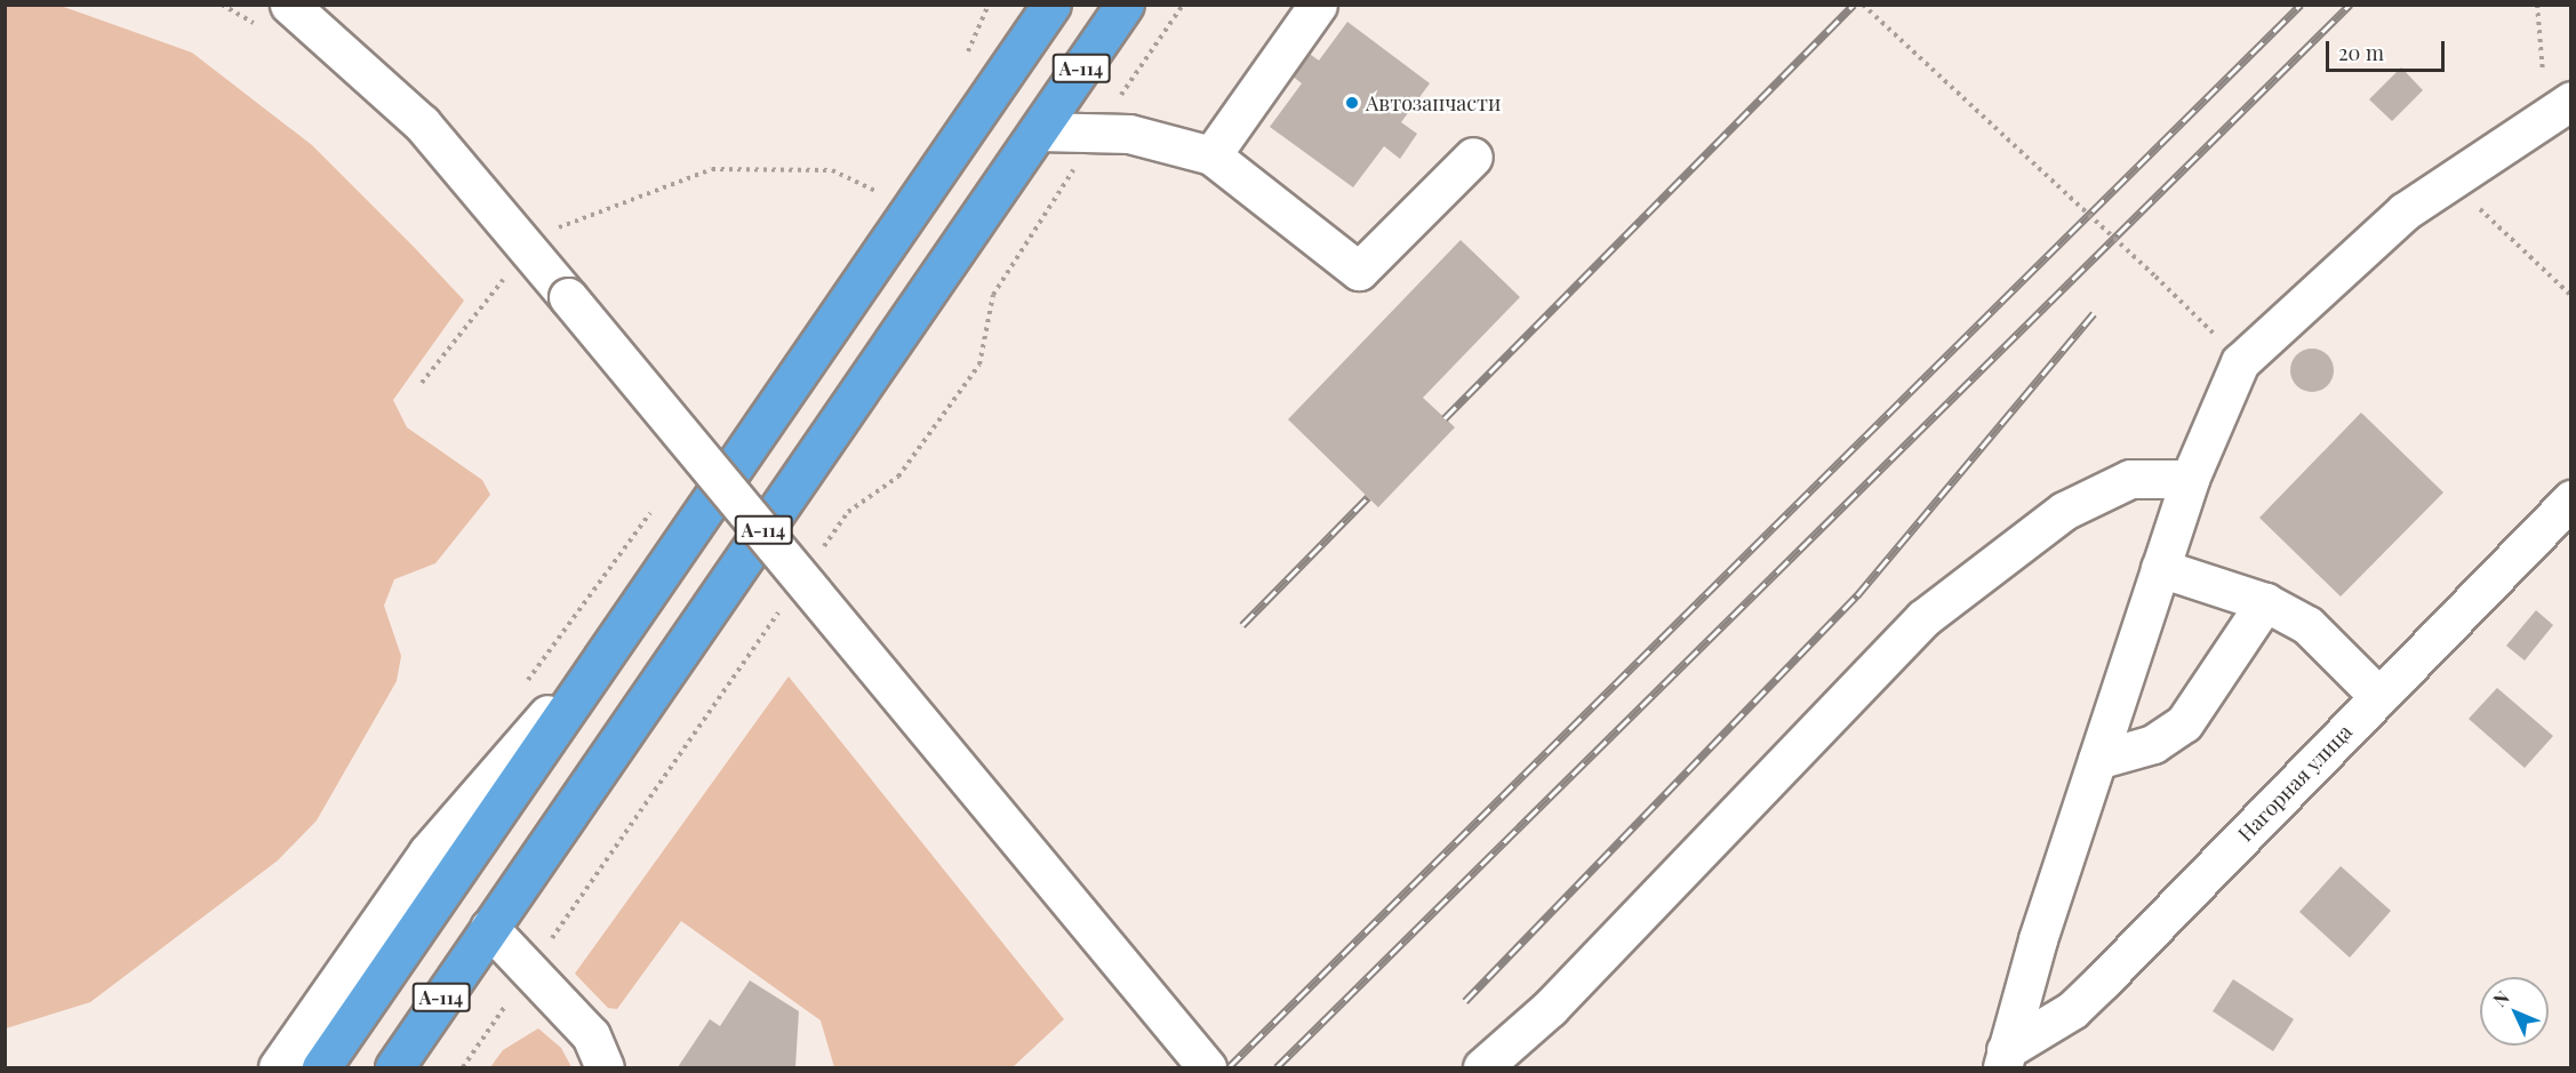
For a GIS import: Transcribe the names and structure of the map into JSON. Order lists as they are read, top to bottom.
{
  "streets": {
    "highway": ["А-114"],
    "street": ["Нагорная улица"]
  },
  "places": ["Автозапчасти"],
  "scale_bar": "20 m",
  "north": "top left"
}
